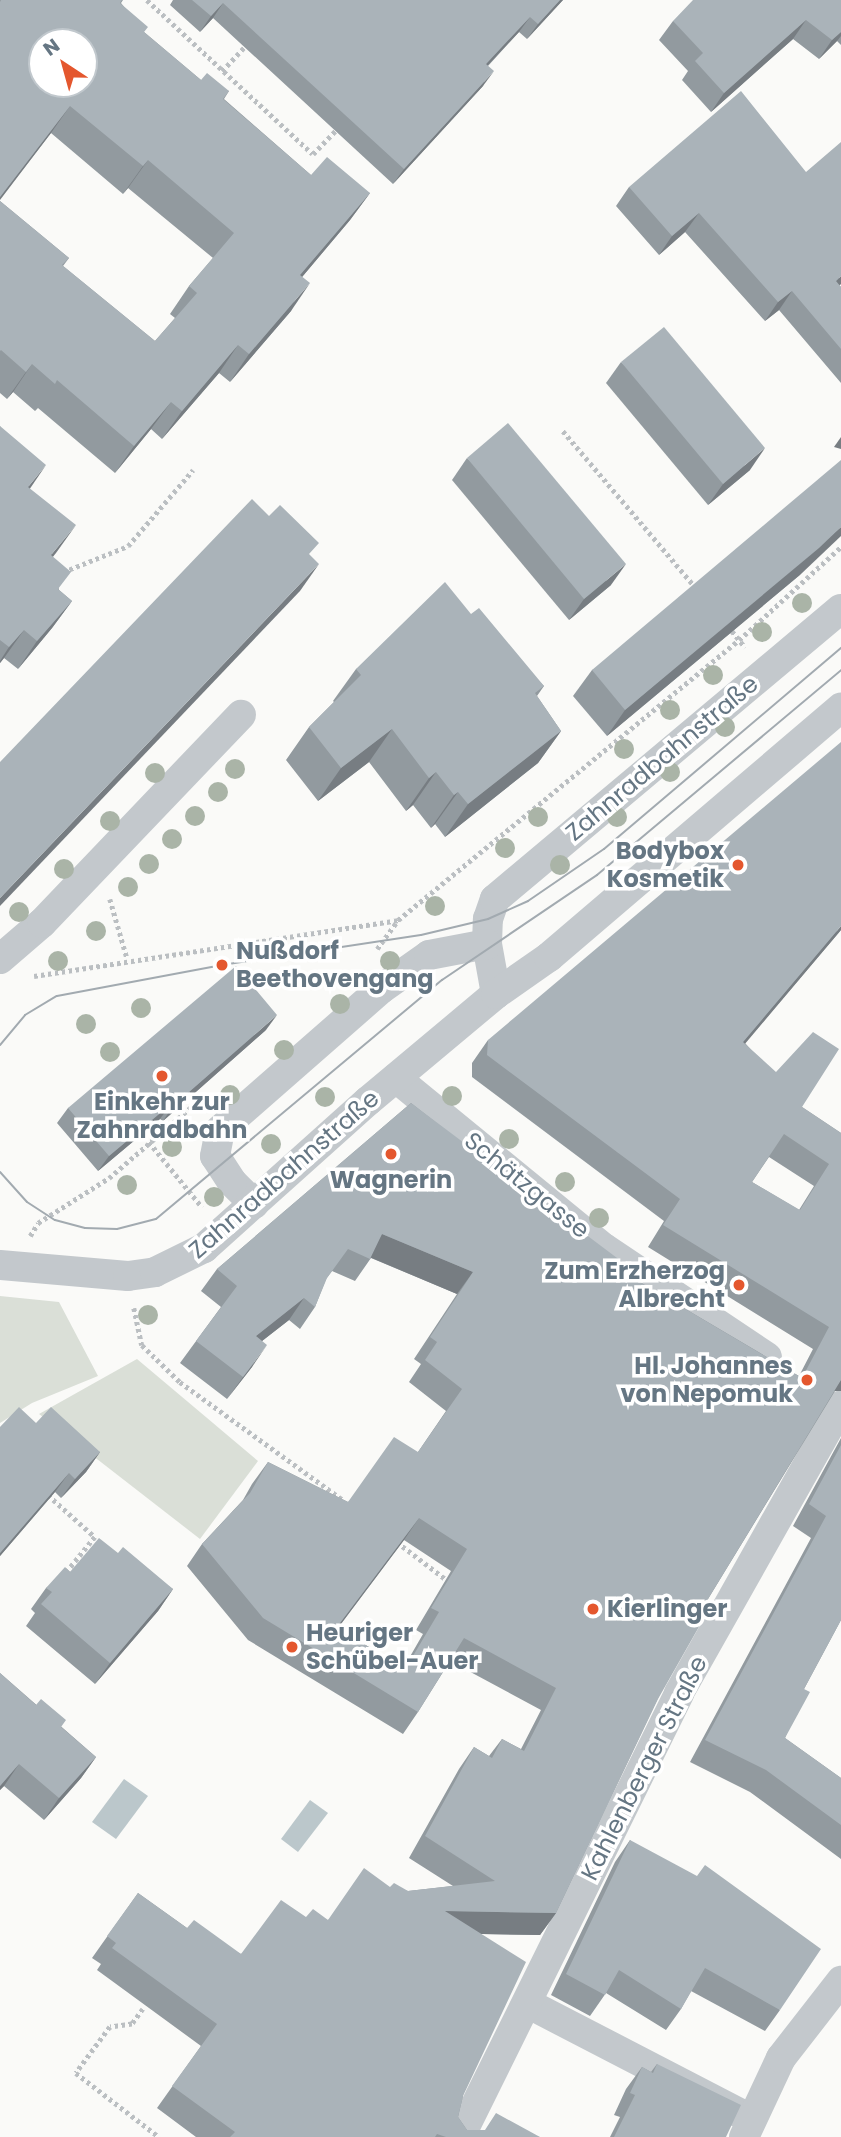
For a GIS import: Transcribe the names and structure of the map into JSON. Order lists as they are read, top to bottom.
{
  "streets": {
    "street": ["Zahnradbahnstraße", "Schätzgasse", "Kahlenberger Straße"]
  },
  "crossings": [
    ["Zahnradbahnstraße", "Schätzgasse"]
  ],
  "places": [
    "Bodybox Kosmetik",
    "Nußdorf Beethovengang",
    "Einkehr zur Zahnradbahn",
    "Wagnerin",
    "Zum Erzherzog Albrecht",
    "Hl. Johannes von Nepomuk",
    "Kierlinger",
    "Heuriger Schübel-Auer"
  ],
  "north": "top left"
}
